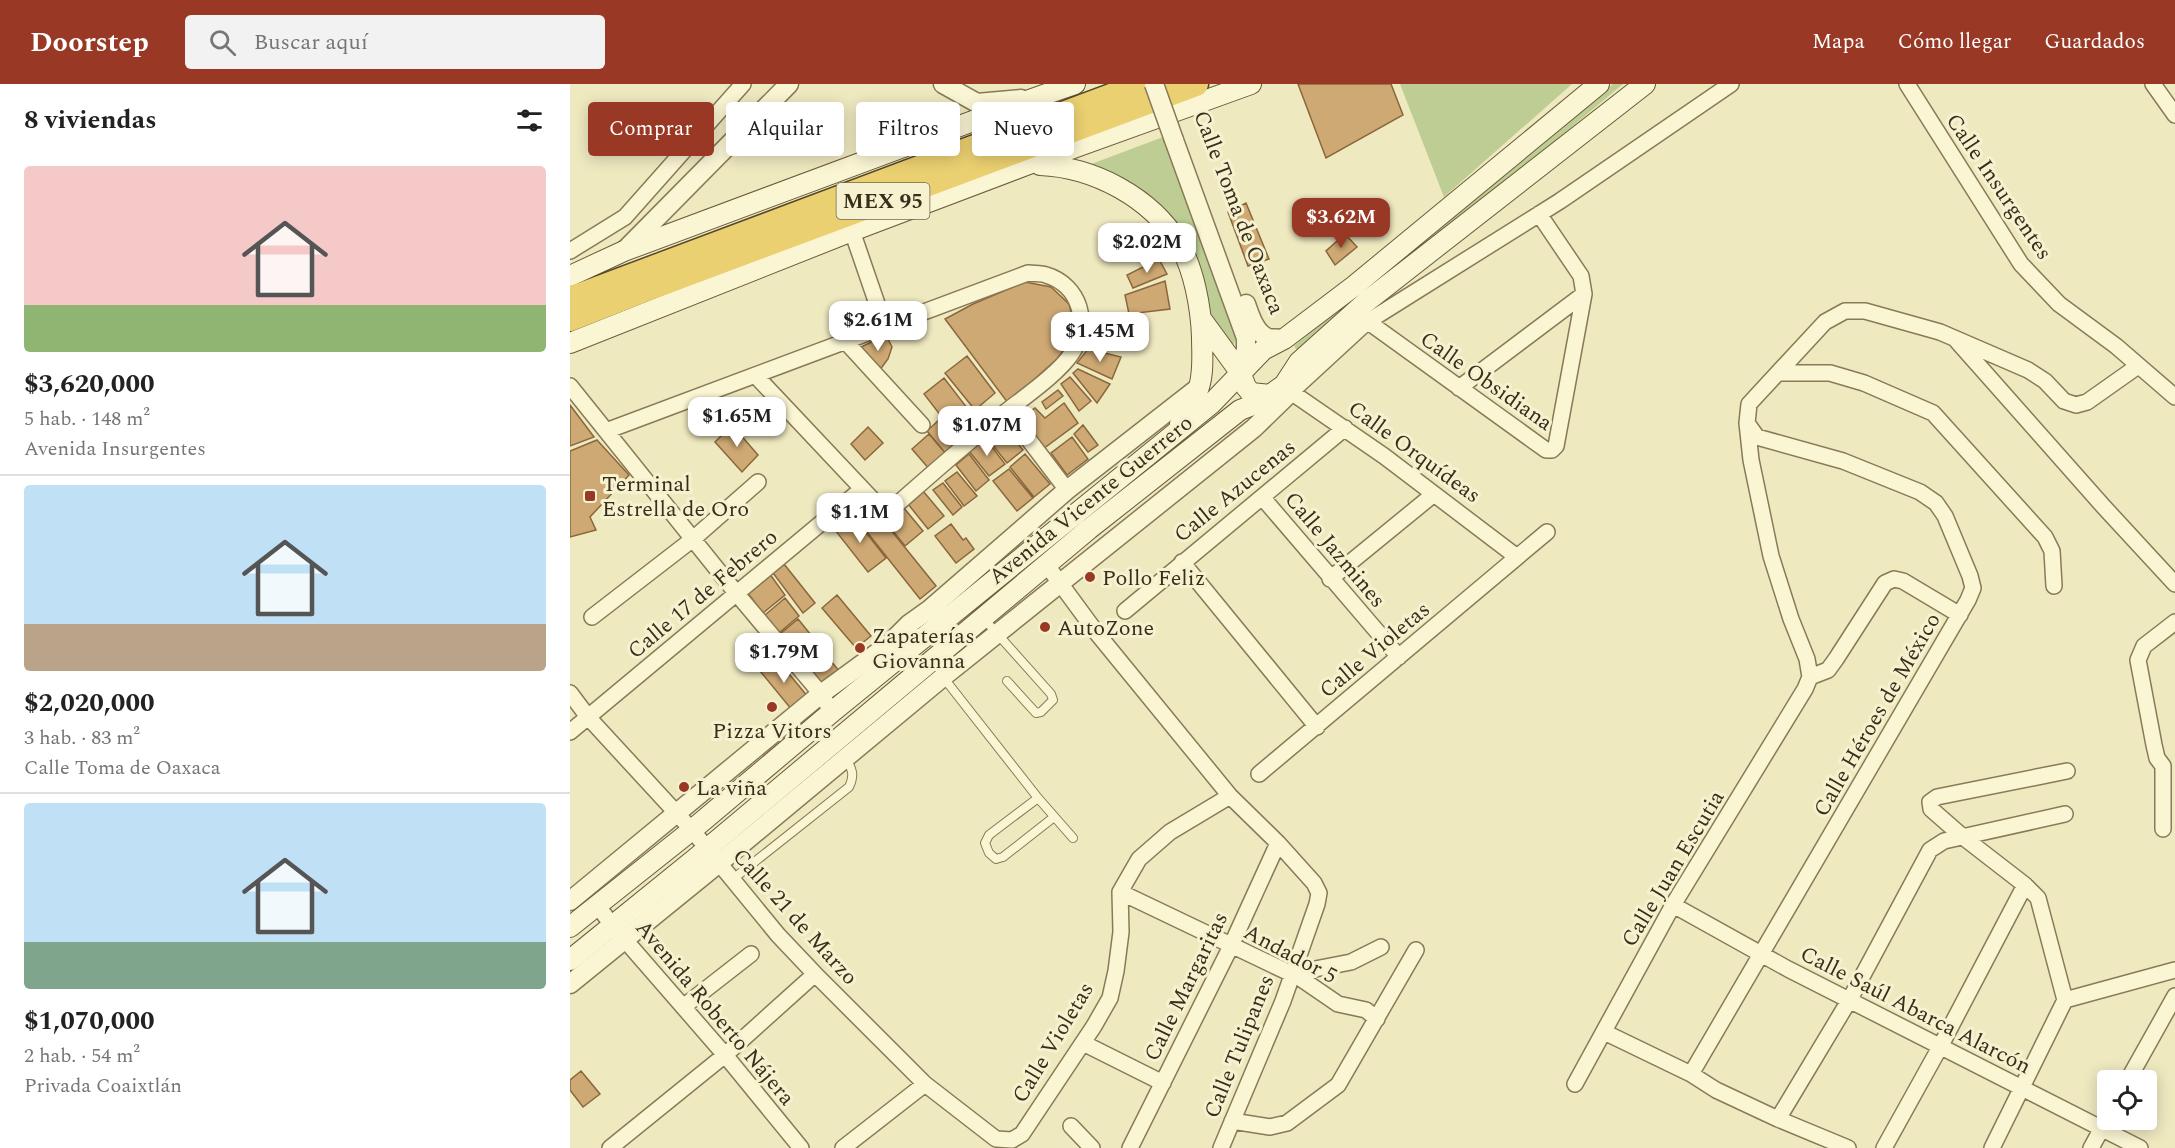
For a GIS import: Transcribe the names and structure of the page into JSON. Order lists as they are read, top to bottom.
{
  "streets": {
    "highway": ["MEX 95"],
    "main road": ["Avenida Vicente Guerrero"],
    "street": [
      "Calle Insurgentes",
      "Calle Toma de Oaxaca",
      "Calle Obsidiana",
      "Calle Orquídeas",
      "Calle Azucenas",
      "Calle Jazmines",
      "Calle 17 de Febrero",
      "Calle Violetas",
      "Calle Héroes de México",
      "Calle Juan Escutia",
      "Calle 21 de Marzo",
      "Andador 5",
      "Calle Margaritas",
      "Calle Saúl Abarca Alarcón",
      "Avenida Roberto Nájera",
      "Calle Tulipanes"
    ]
  },
  "crossings": [
    ["Calle Obsidiana", "Avenida Vicente Guerrero"],
    ["Calle Orquídeas", "Calle Azucenas"],
    ["Calle Orquídeas", "Avenida Vicente Guerrero"],
    ["Calle Orquídeas", "Calle Violetas"],
    ["Calle Azucenas", "Calle Jazmines"],
    ["Avenida Vicente Guerrero", "Calle 21 de Marzo"],
    ["Avenida Vicente Guerrero", "Avenida Roberto Nájera"],
    ["Calle Jazmines", "Calle Violetas"],
    ["Calle 17 de Febrero", "Calle 21 de Marzo"],
    ["Calle Violetas", "Calle 21 de Marzo"],
    ["Calle Violetas", "Andador 5"],
    ["Calle Héroes de México", "Calle Juan Escutia"],
    ["Calle Héroes de México", "Calle Saúl Abarca Alarcón"],
    ["Calle Juan Escutia", "Calle Saúl Abarca Alarcón"],
    ["Andador 5", "Calle Margaritas"],
    ["Andador 5", "Calle Tulipanes"],
    ["Calle Margaritas", "Calle Tulipanes"]
  ],
  "places": {
    "transit": ["Terminal Estrella de Oro"],
    "other": [
      "Pollo Feliz",
      "AutoZone",
      "Zapaterías Giovanna",
      "Pizza Vitors",
      "La viña"
    ]
  },
  "page": {
    "header": "Doorstep",
    "search": "Buscar aquí",
    "nav": ["Mapa", "Cómo llegar", "Guardados"],
    "heading": "8 viviendas",
    "chip": [
      "Comprar",
      "Alquilar",
      "Filtros",
      "Nuevo"
    ],
    "list": [
      {
        "name": "$3,620,000",
        "note": "5 hab. · 148 m² · Avenida Insurgentes"
      },
      {
        "name": "$2,020,000",
        "note": "3 hab. · 83 m² · Calle Toma de Oaxaca"
      },
      {
        "name": "$1,070,000",
        "note": "2 hab. · 54 m² · Privada Coaixtlán"
      }
    ],
    "price": [
      "$3.62M",
      "$2.02M",
      "$2.61M",
      "$1.45M",
      "$1.65M",
      "$1.07M",
      "$1.1M",
      "$1.79M"
    ]
  }
}
